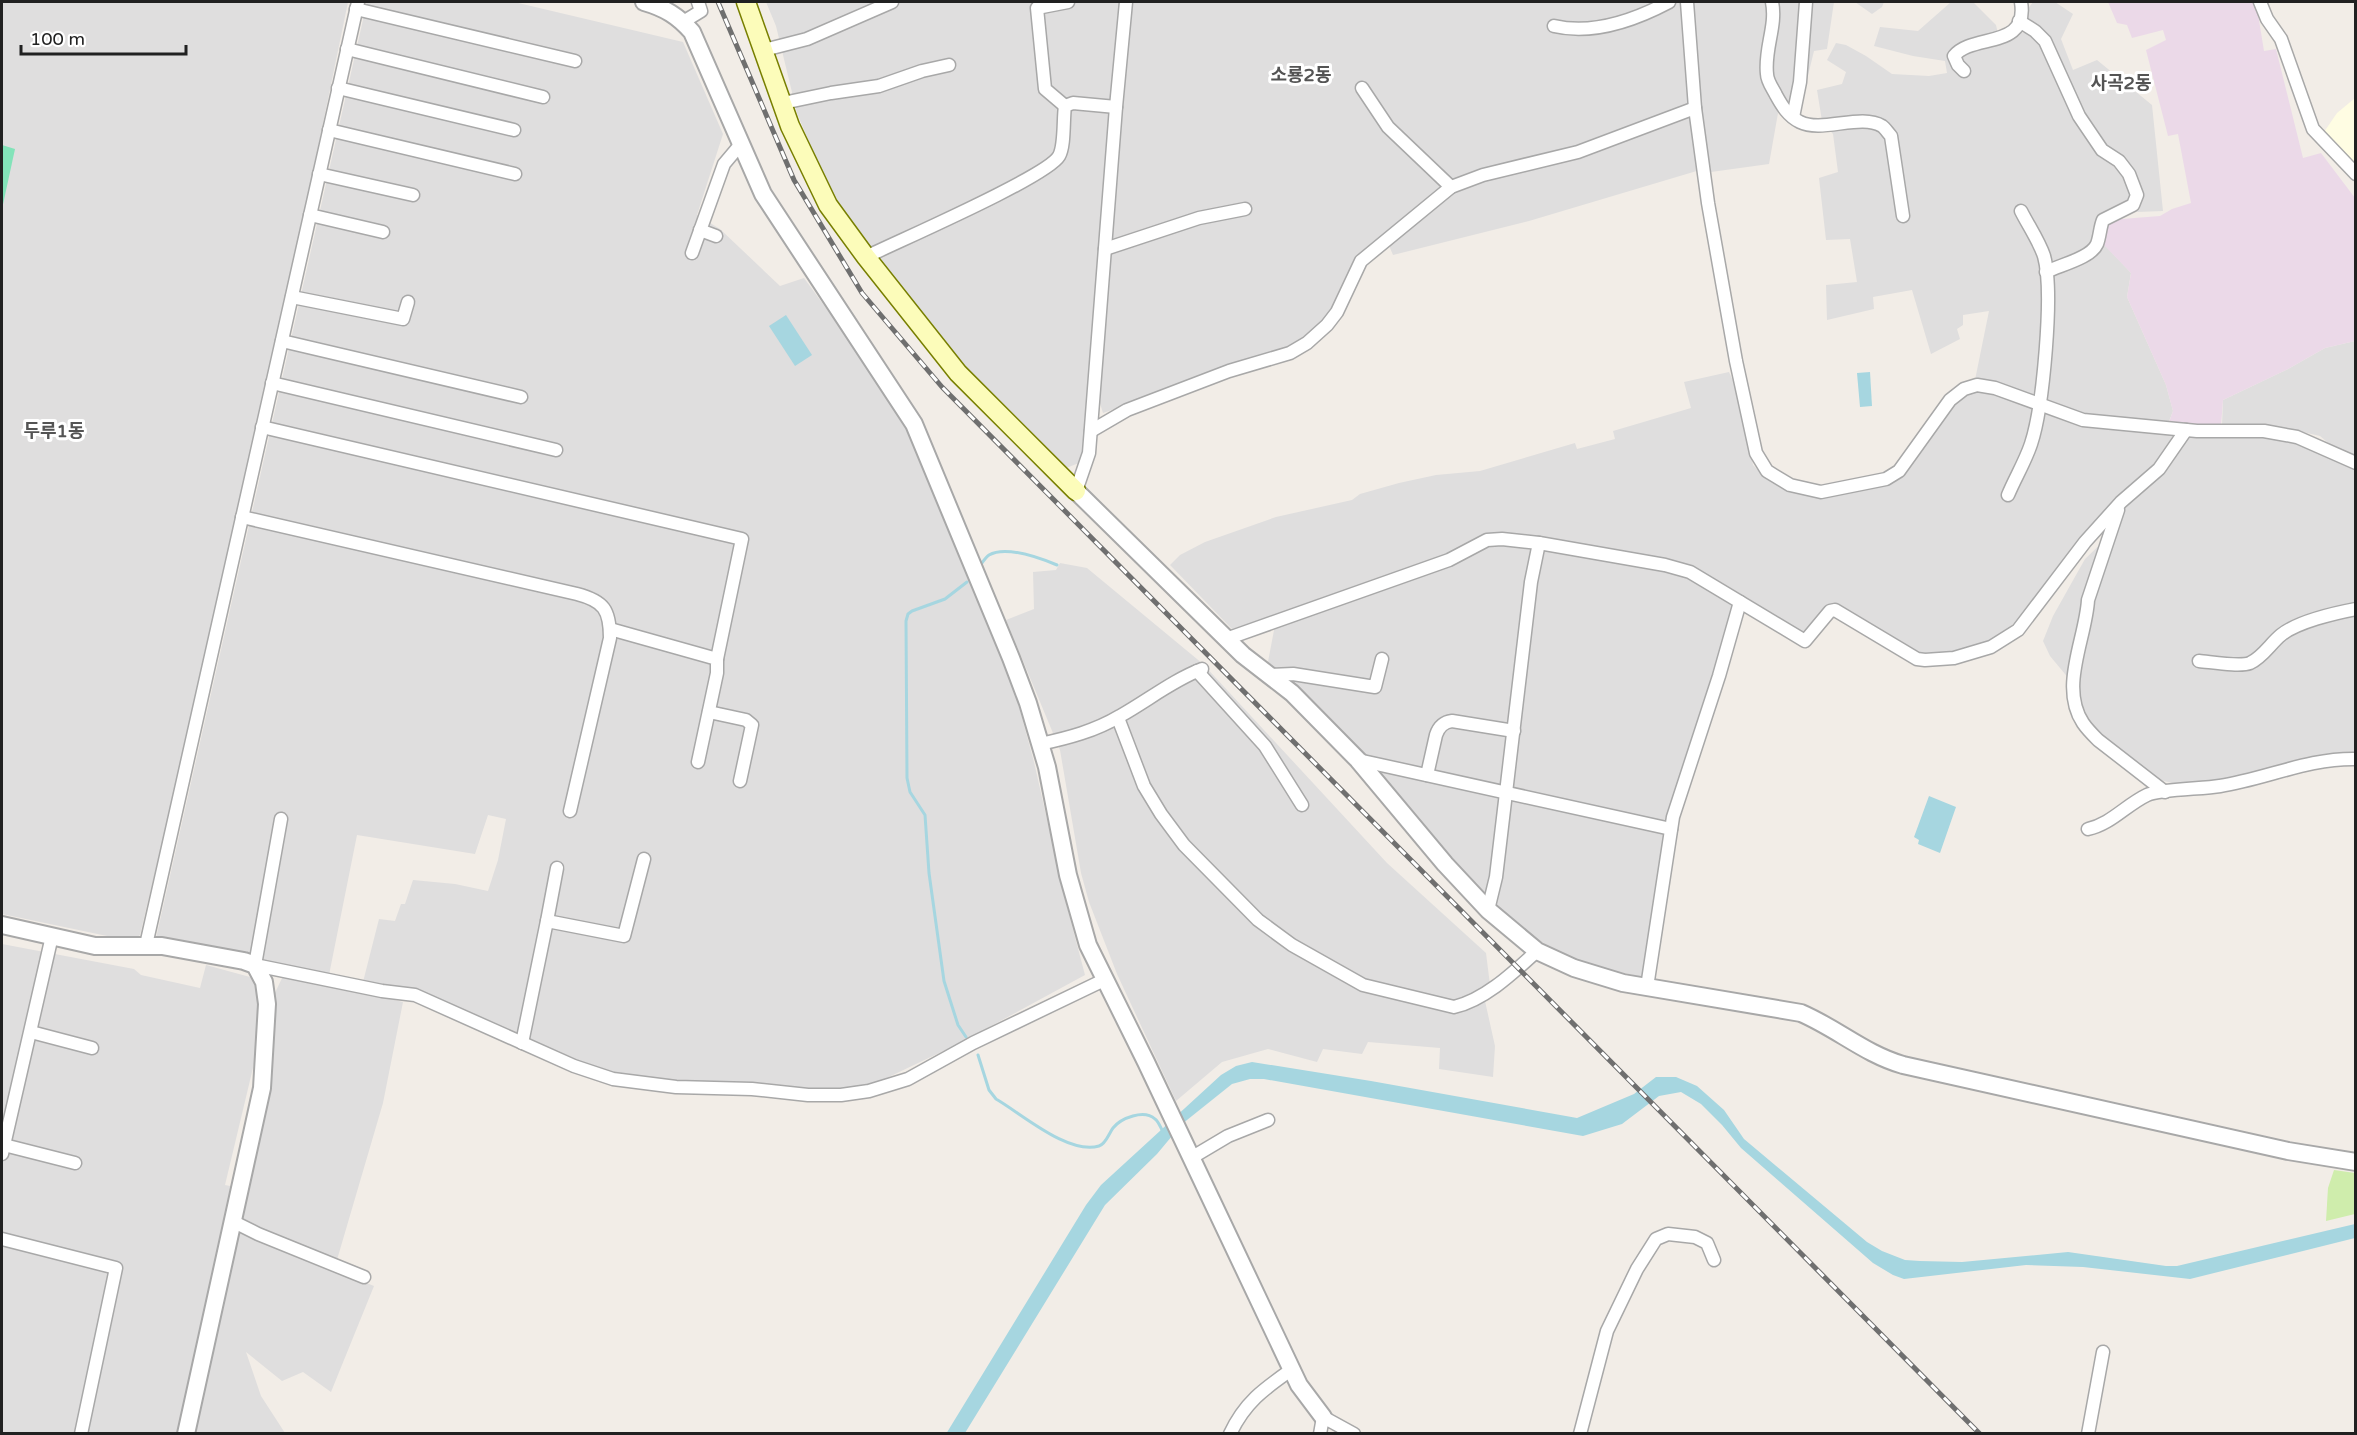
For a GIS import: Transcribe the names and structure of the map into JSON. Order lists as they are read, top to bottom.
{
  "districts": ["소룡2동", "사곡2동", "두루1동"],
  "scale_bar": "100 m"
}
